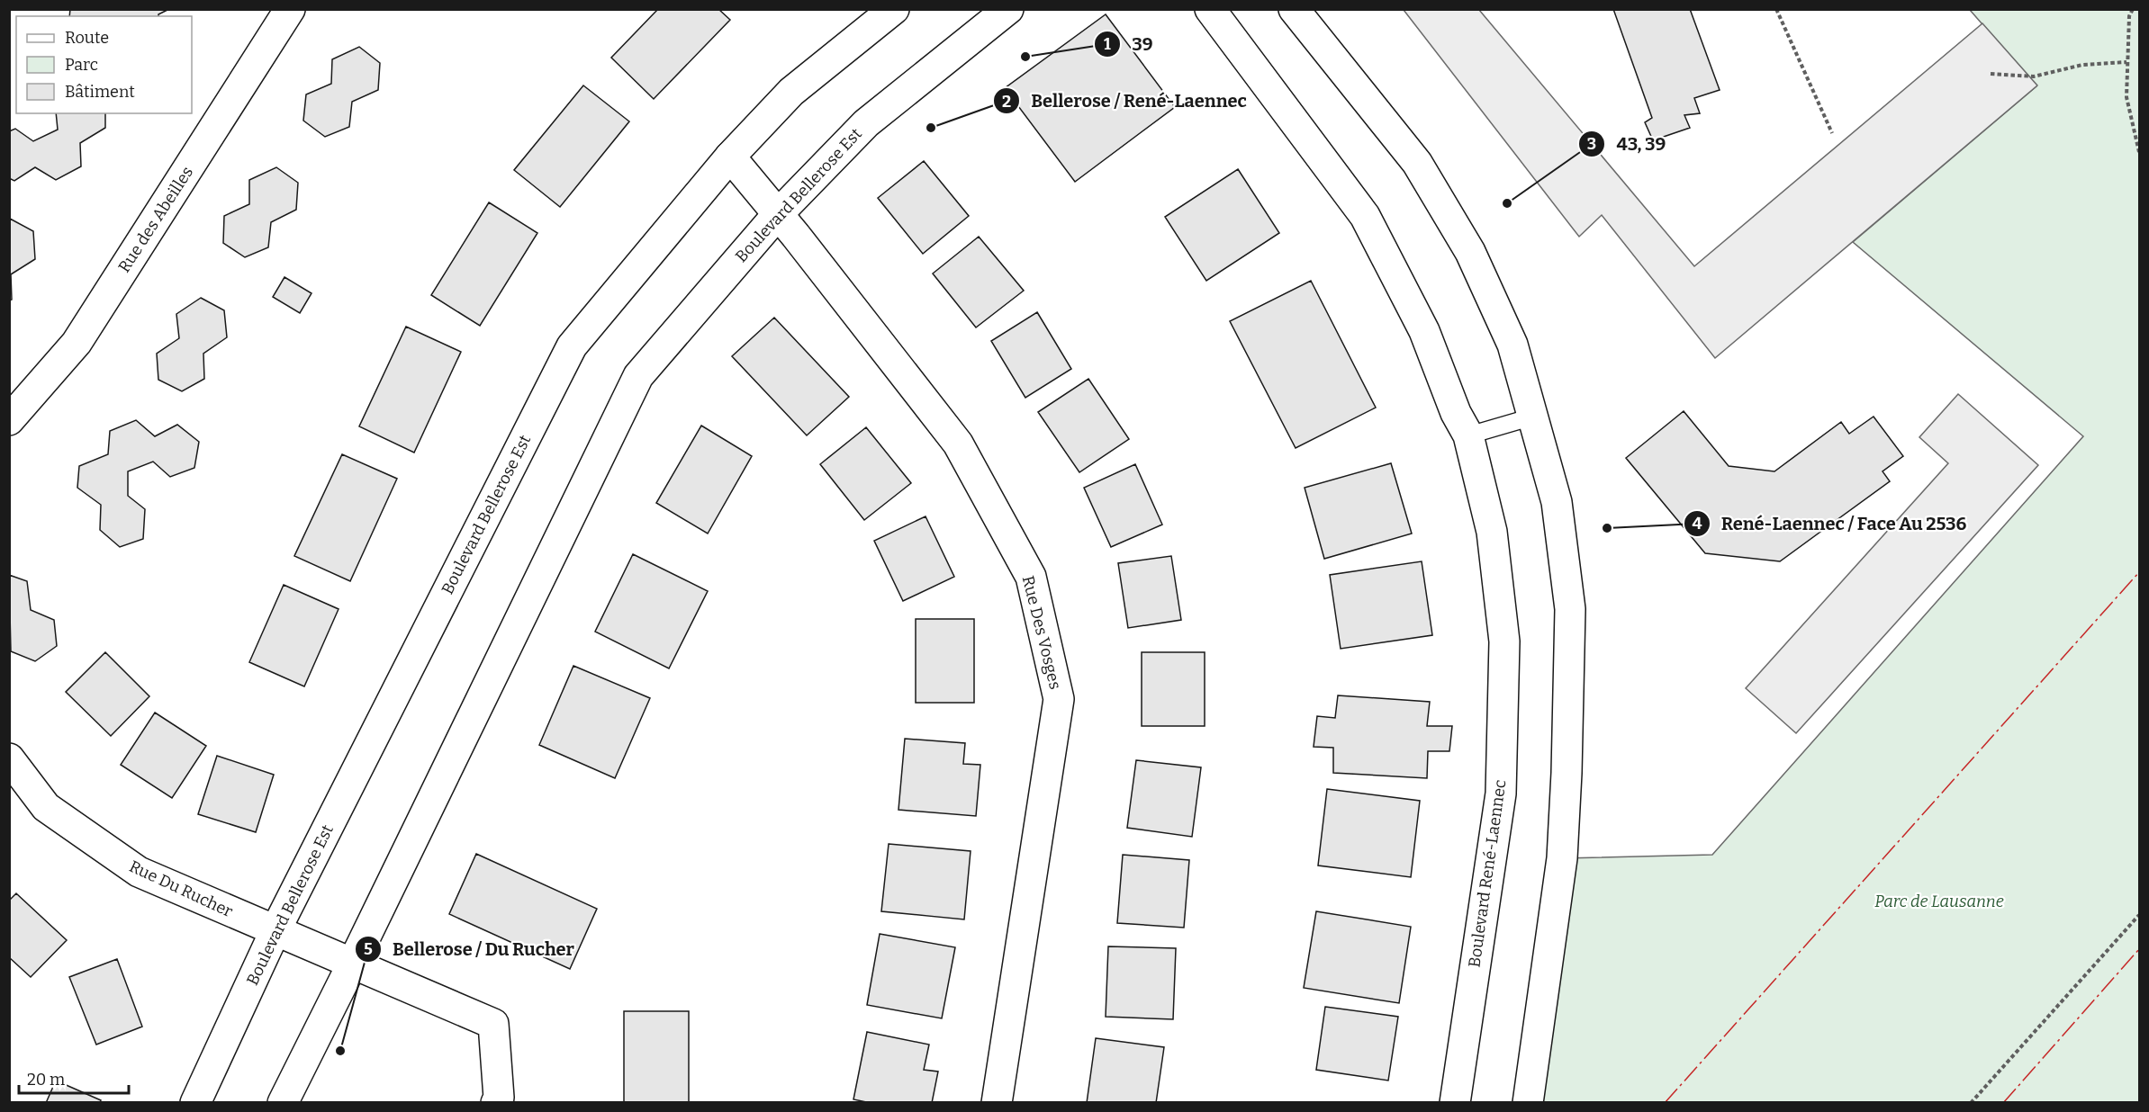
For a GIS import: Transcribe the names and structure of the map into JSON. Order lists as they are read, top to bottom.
{
  "streets": {
    "street": [
      "Boulevard Bellerose Est",
      "Rue des Abeilles",
      "Rue Des Vosges",
      "Boulevard René-Laennec",
      "Rue Du Rucher"
    ]
  },
  "crossings": [
    ["Boulevard Bellerose Est", "Rue Des Vosges"],
    ["Boulevard Bellerose Est", "Rue Du Rucher"]
  ],
  "parks": ["Parc de Lausanne"],
  "places": [
    "39",
    "Bellerose / René-Laennec",
    "43, 39",
    "René-Laennec / Face Au 2536",
    "Bellerose / Du Rucher"
  ],
  "legend": ["Route", "Parc", "Bâtiment"],
  "scale_bar": "20 m"
}
